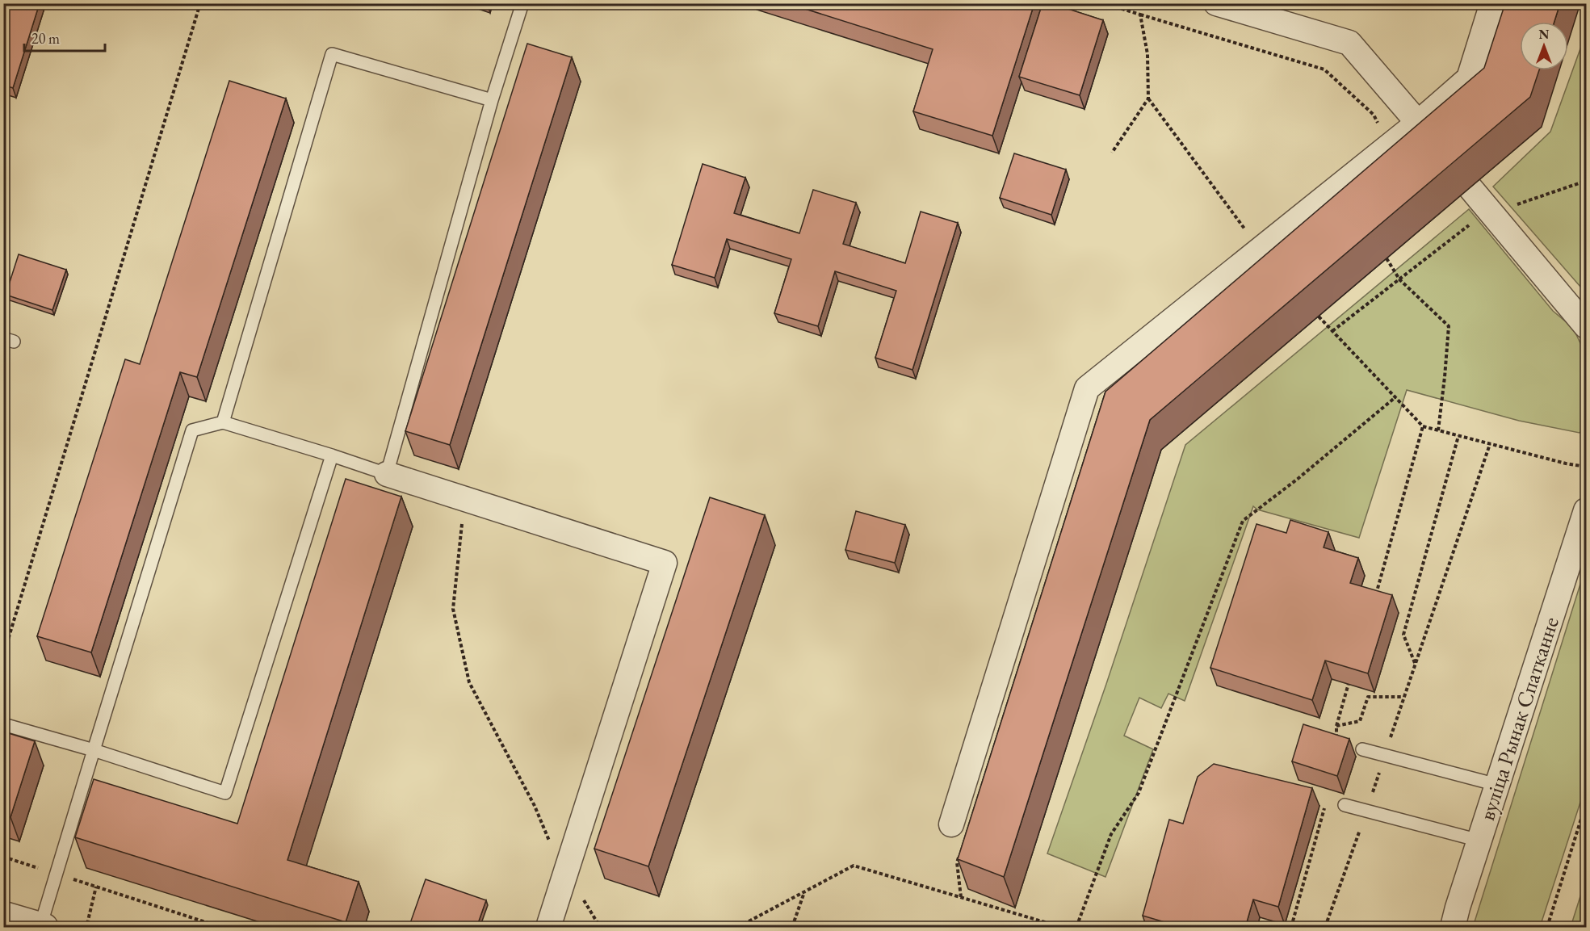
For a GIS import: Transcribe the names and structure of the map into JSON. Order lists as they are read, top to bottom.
{
  "streets": {
    "street": ["вуліца Рынак Спатканне"]
  },
  "scale_bar": "20 m",
  "north": "top"
}
